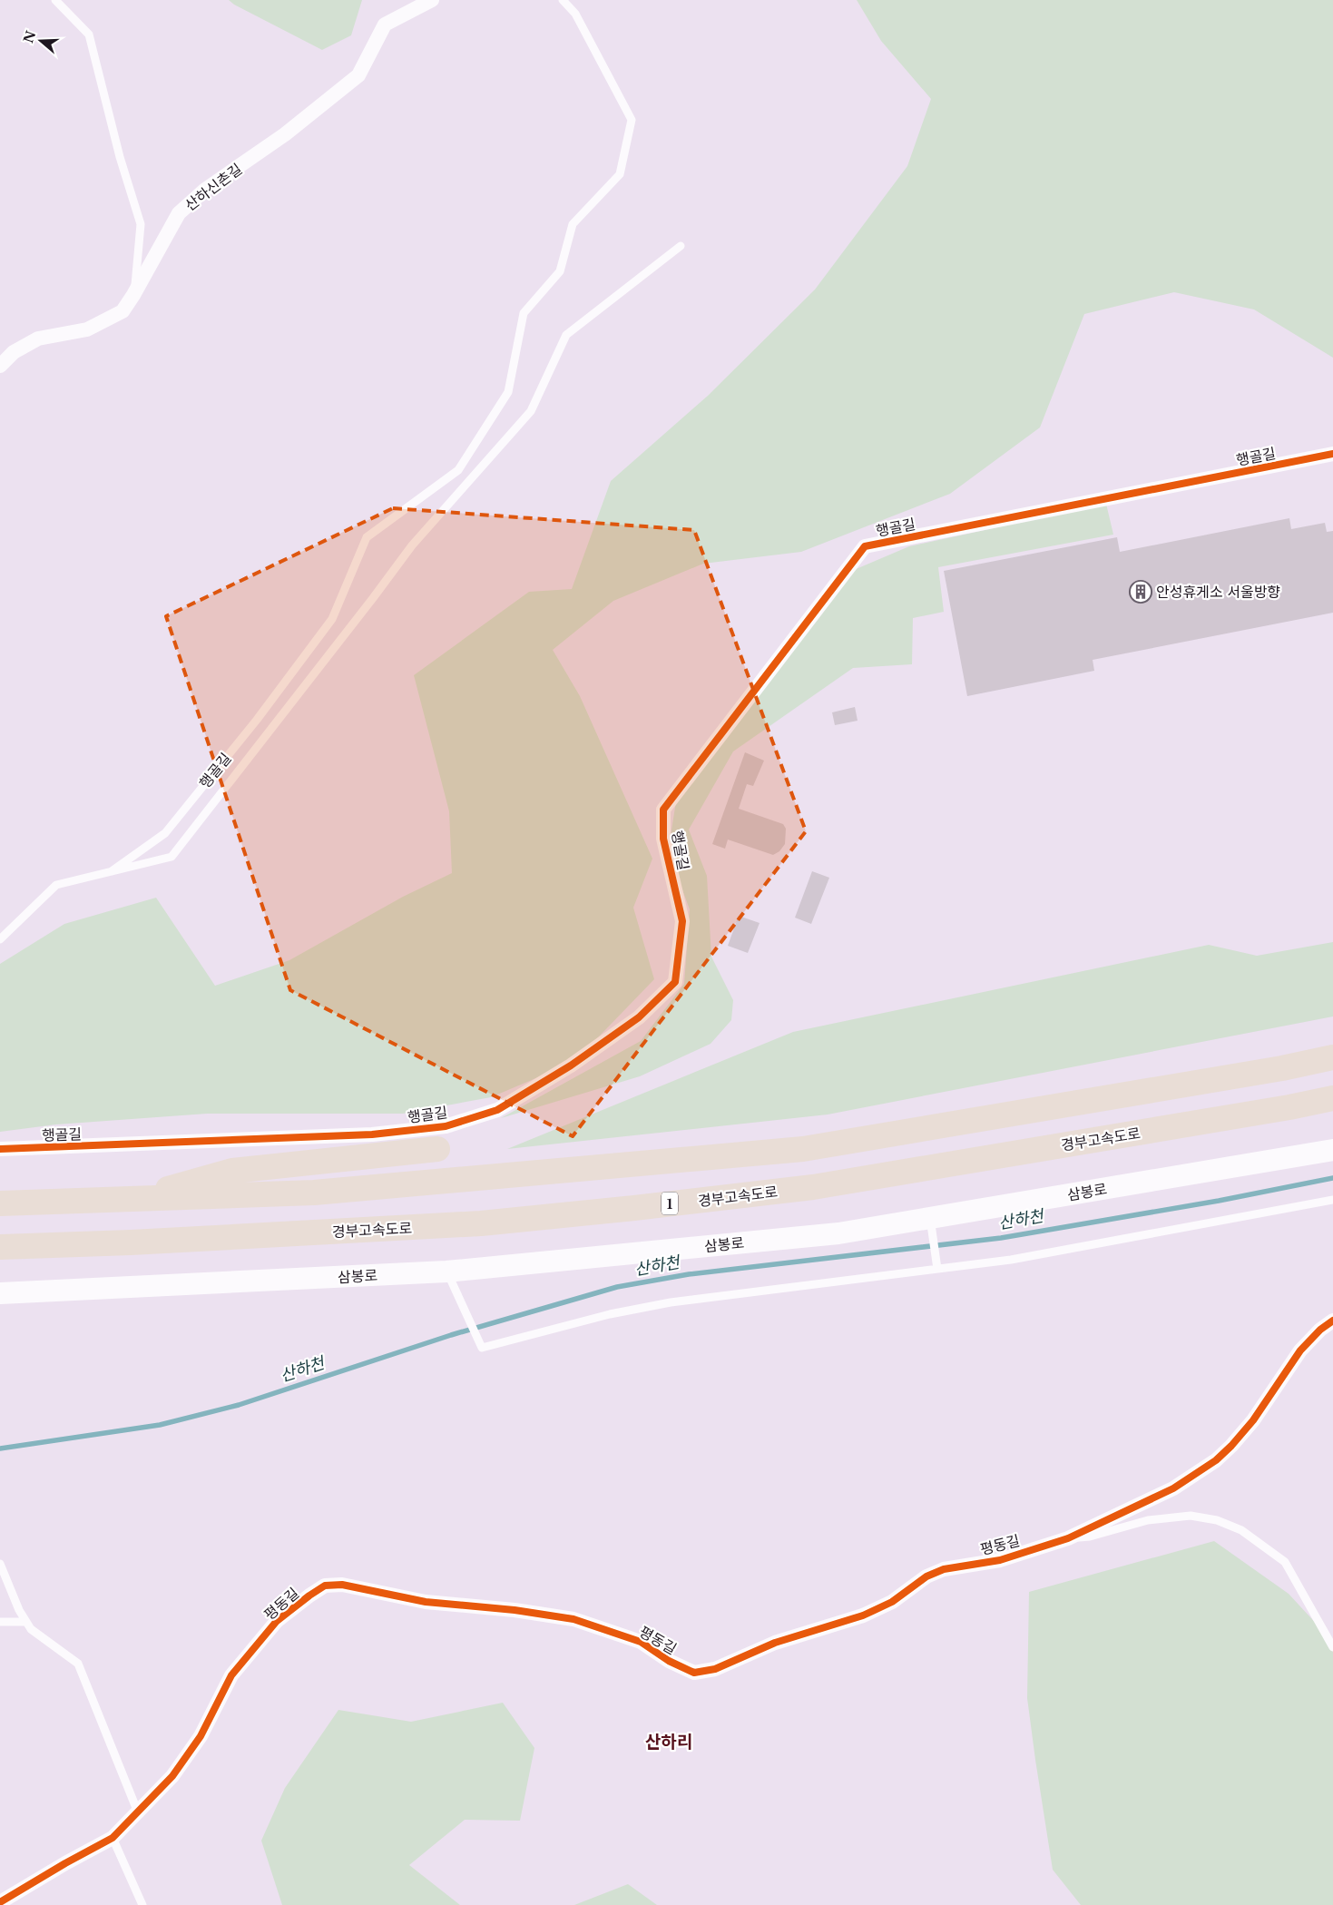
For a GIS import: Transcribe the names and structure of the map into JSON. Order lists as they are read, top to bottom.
{
  "streets": {
    "highway": ["경부고속도로", "1"],
    "main road": ["삼봉로"],
    "street": ["산하신촌길", "행골길", "평동길"]
  },
  "districts": ["산하리"],
  "water": ["산하천"],
  "places": {
    "building": ["안성휴게소 서울방향"]
  },
  "north": "left"
}
